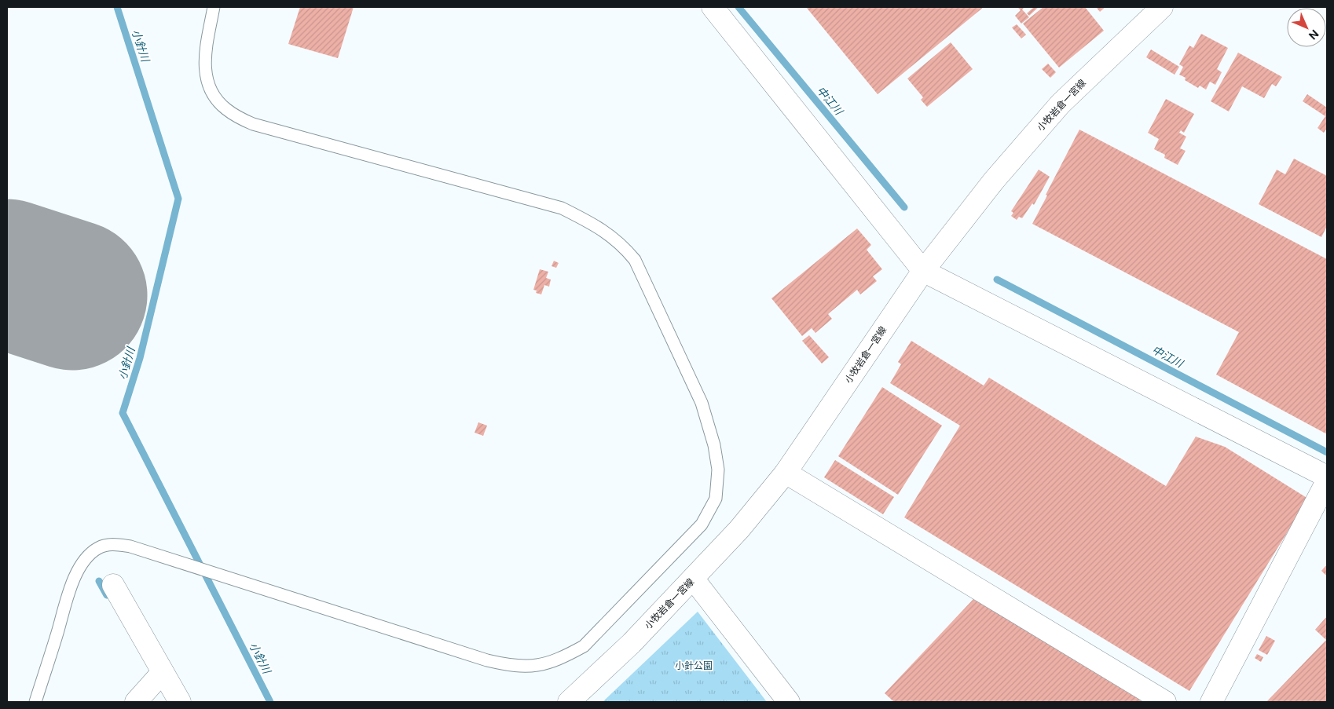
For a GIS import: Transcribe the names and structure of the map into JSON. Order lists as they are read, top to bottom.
{
  "streets": {
    "street": ["小牧岩倉一宮線"]
  },
  "water": ["小針川", "中江川"],
  "parks": ["小針公園"],
  "north": "bottom right"
}
